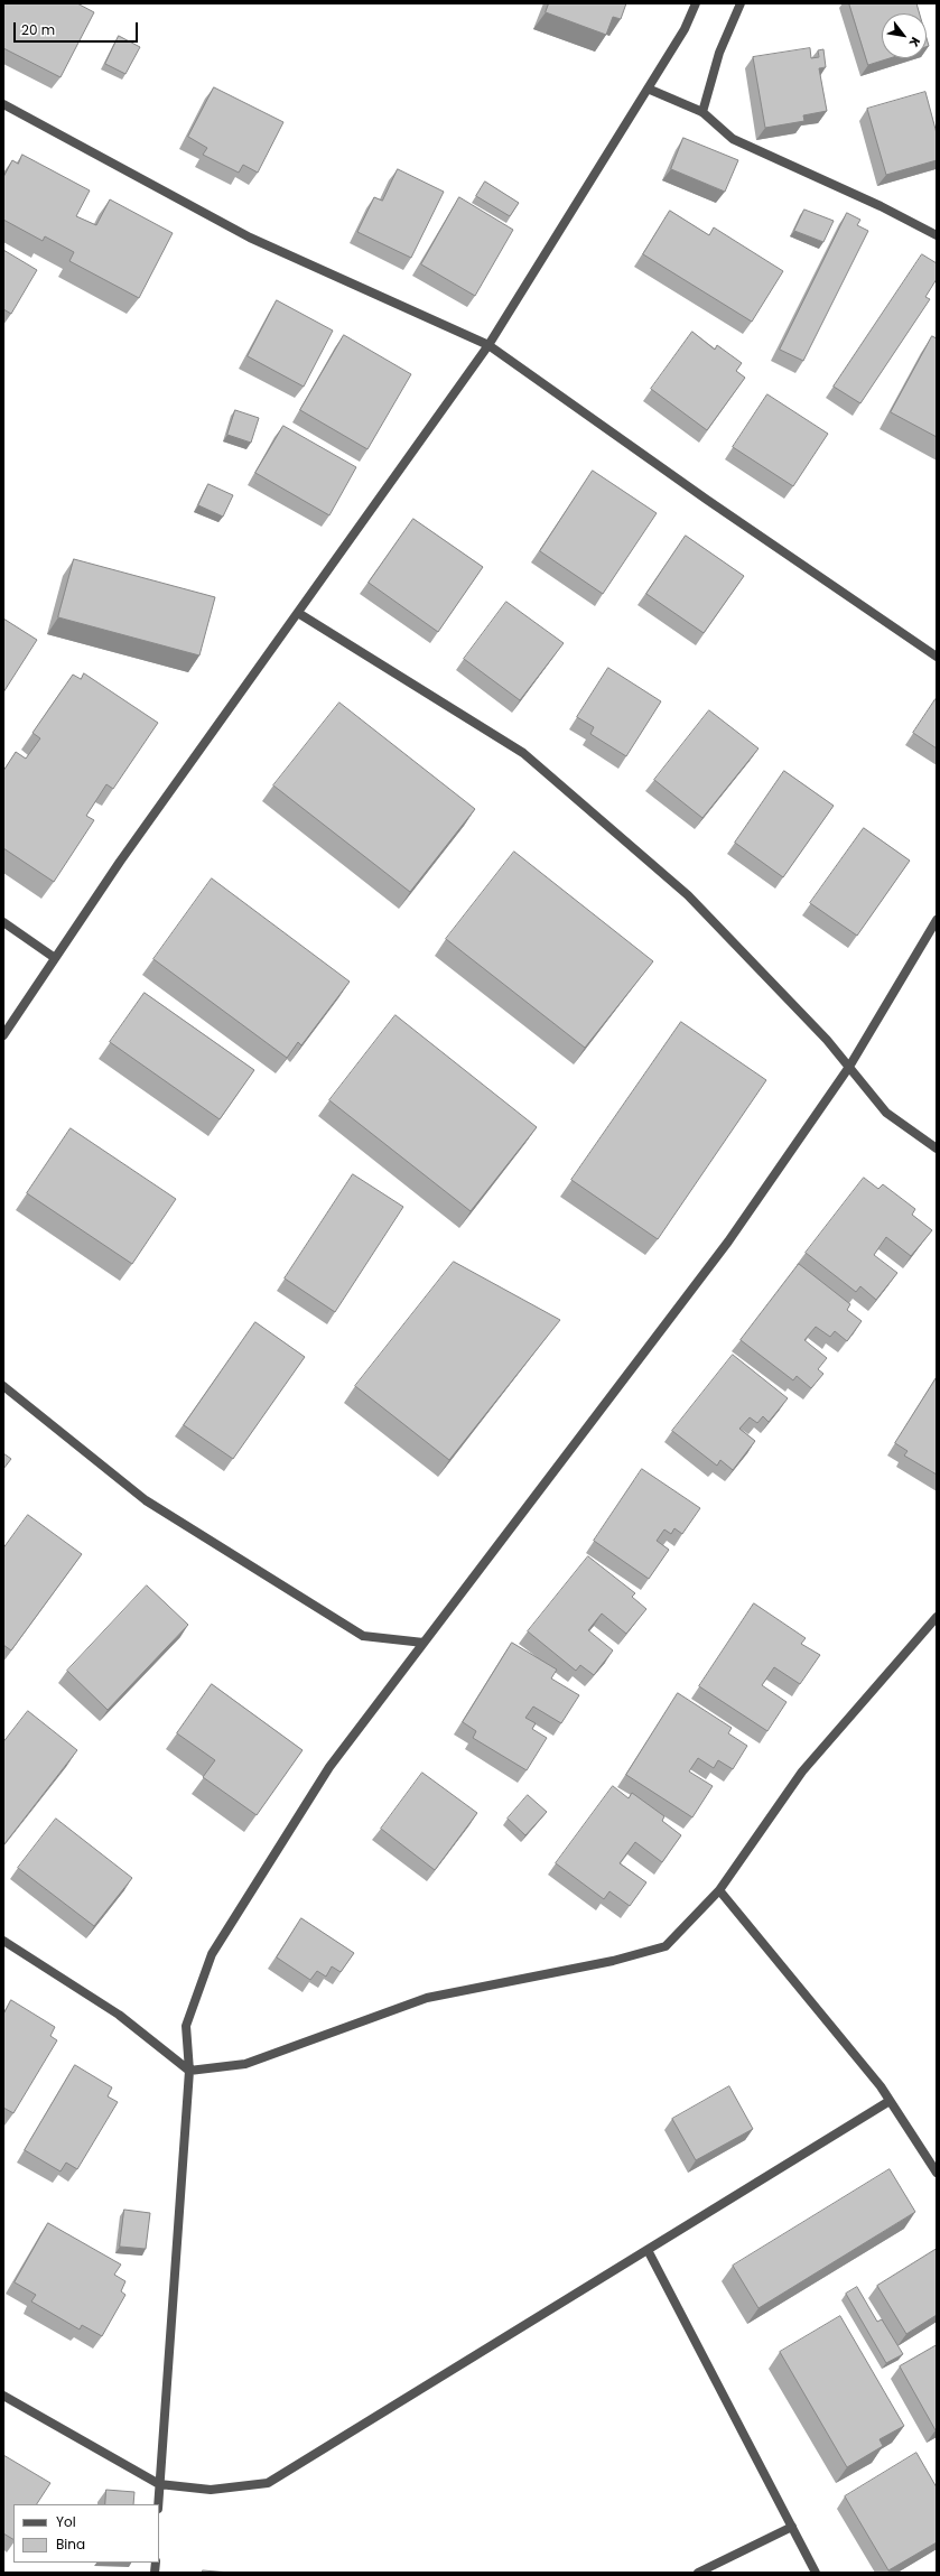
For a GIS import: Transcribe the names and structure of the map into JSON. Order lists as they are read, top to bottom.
{
  "legend": ["Yol", "Bina"],
  "scale_bar": "20 m",
  "north": "bottom right"
}
